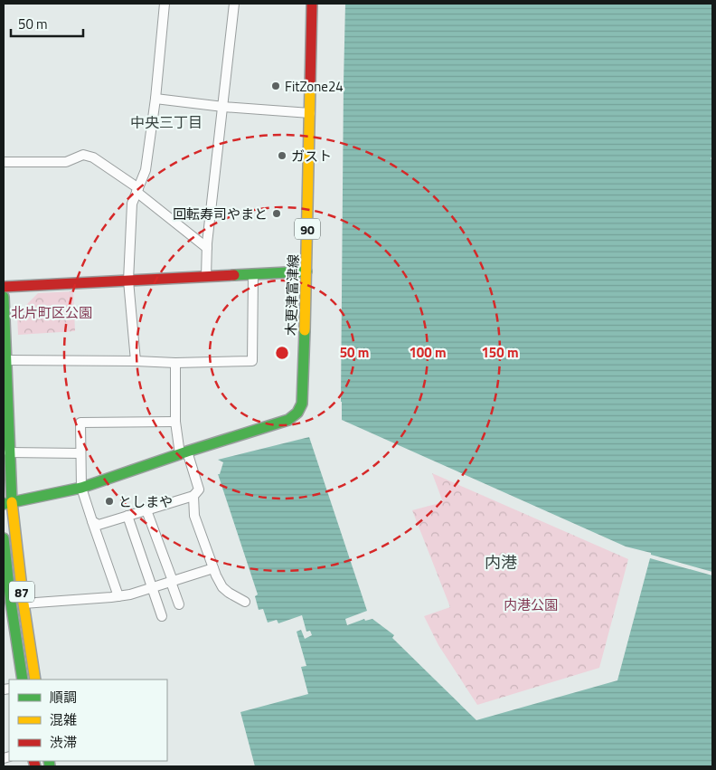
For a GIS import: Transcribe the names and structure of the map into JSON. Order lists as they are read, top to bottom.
{
  "streets": {
    "main road": ["90", "木更津富津線", "87"]
  },
  "crossings": [
    ["木更津富津線", "87"]
  ],
  "districts": ["中央三丁目", "内港"],
  "parks": ["北片町区公園", "内港公園"],
  "places": [
    "FitZone24",
    "ガスト",
    "回転寿司やまと",
    "としまや"
  ],
  "legend": ["順調", "混雑", "渋滞"],
  "scale_bar": "50 m",
  "rings": ["50 m", "100 m", "150 m"]
}
